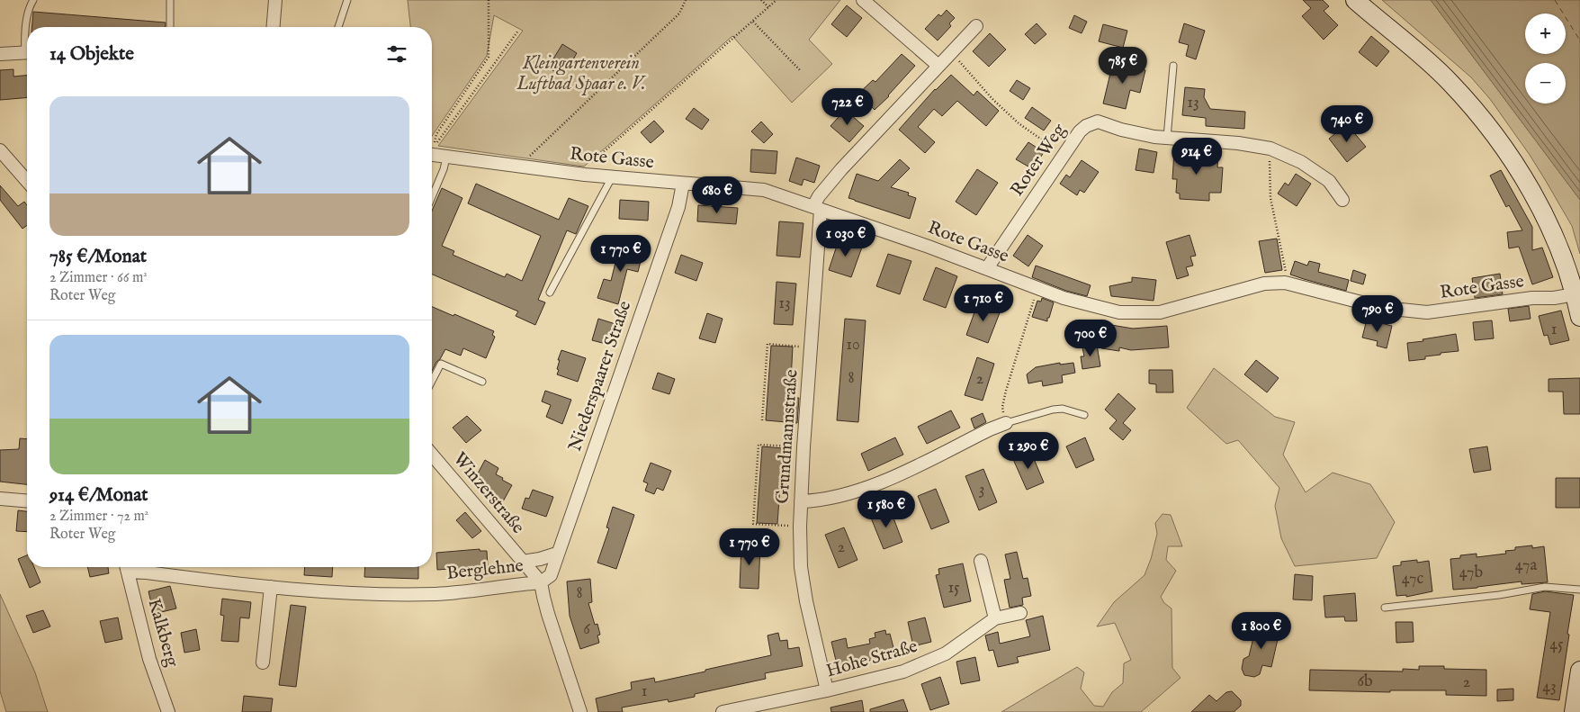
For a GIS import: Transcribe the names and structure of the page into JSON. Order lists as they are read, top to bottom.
{
  "streets": {
    "street": [
      "Rote Gasse",
      "Roter Weg",
      "Niederspaarer Straße",
      "Grundmannstraße",
      "Winzerstraße",
      "Berglehne",
      "Kalkberg",
      "Hohe Straße"
    ]
  },
  "crossings": [
    ["Rote Gasse", "Roter Weg"],
    ["Rote Gasse", "Niederspaarer Straße"],
    ["Rote Gasse", "Grundmannstraße"],
    ["Niederspaarer Straße", "Winzerstraße"],
    ["Niederspaarer Straße", "Berglehne"],
    ["Grundmannstraße", "Hohe Straße"],
    ["Winzerstraße", "Berglehne"],
    ["Berglehne", "Kalkberg"]
  ],
  "parks": ["Kleingartenverein Luftbad Spaar e. V."],
  "house_numbers": [
    "13",
    "13",
    "1",
    "10",
    "8",
    "2",
    "3",
    "2",
    "47a",
    "47b",
    "47c",
    "15",
    "8",
    "6",
    "45",
    "6b",
    "2",
    "43",
    "1"
  ],
  "page": {
    "map_buttons": ["+", "−"],
    "heading": "14 Objekte",
    "price": [
      "785 €",
      "722 €",
      "740 €",
      "914 €",
      "680 €",
      "1 030 €",
      "1 770 €",
      "1 710 €",
      "790 €",
      "700 €",
      "1 290 €",
      "1 580 €",
      "1 770 €",
      "1 800 €"
    ],
    "list": [
      {
        "name": "785 €/Monat",
        "note": "2 Zimmer · 66 m² · Roter Weg"
      },
      {
        "name": "914 €/Monat",
        "note": "2 Zimmer · 72 m² · Roter Weg"
      }
    ]
  }
}
